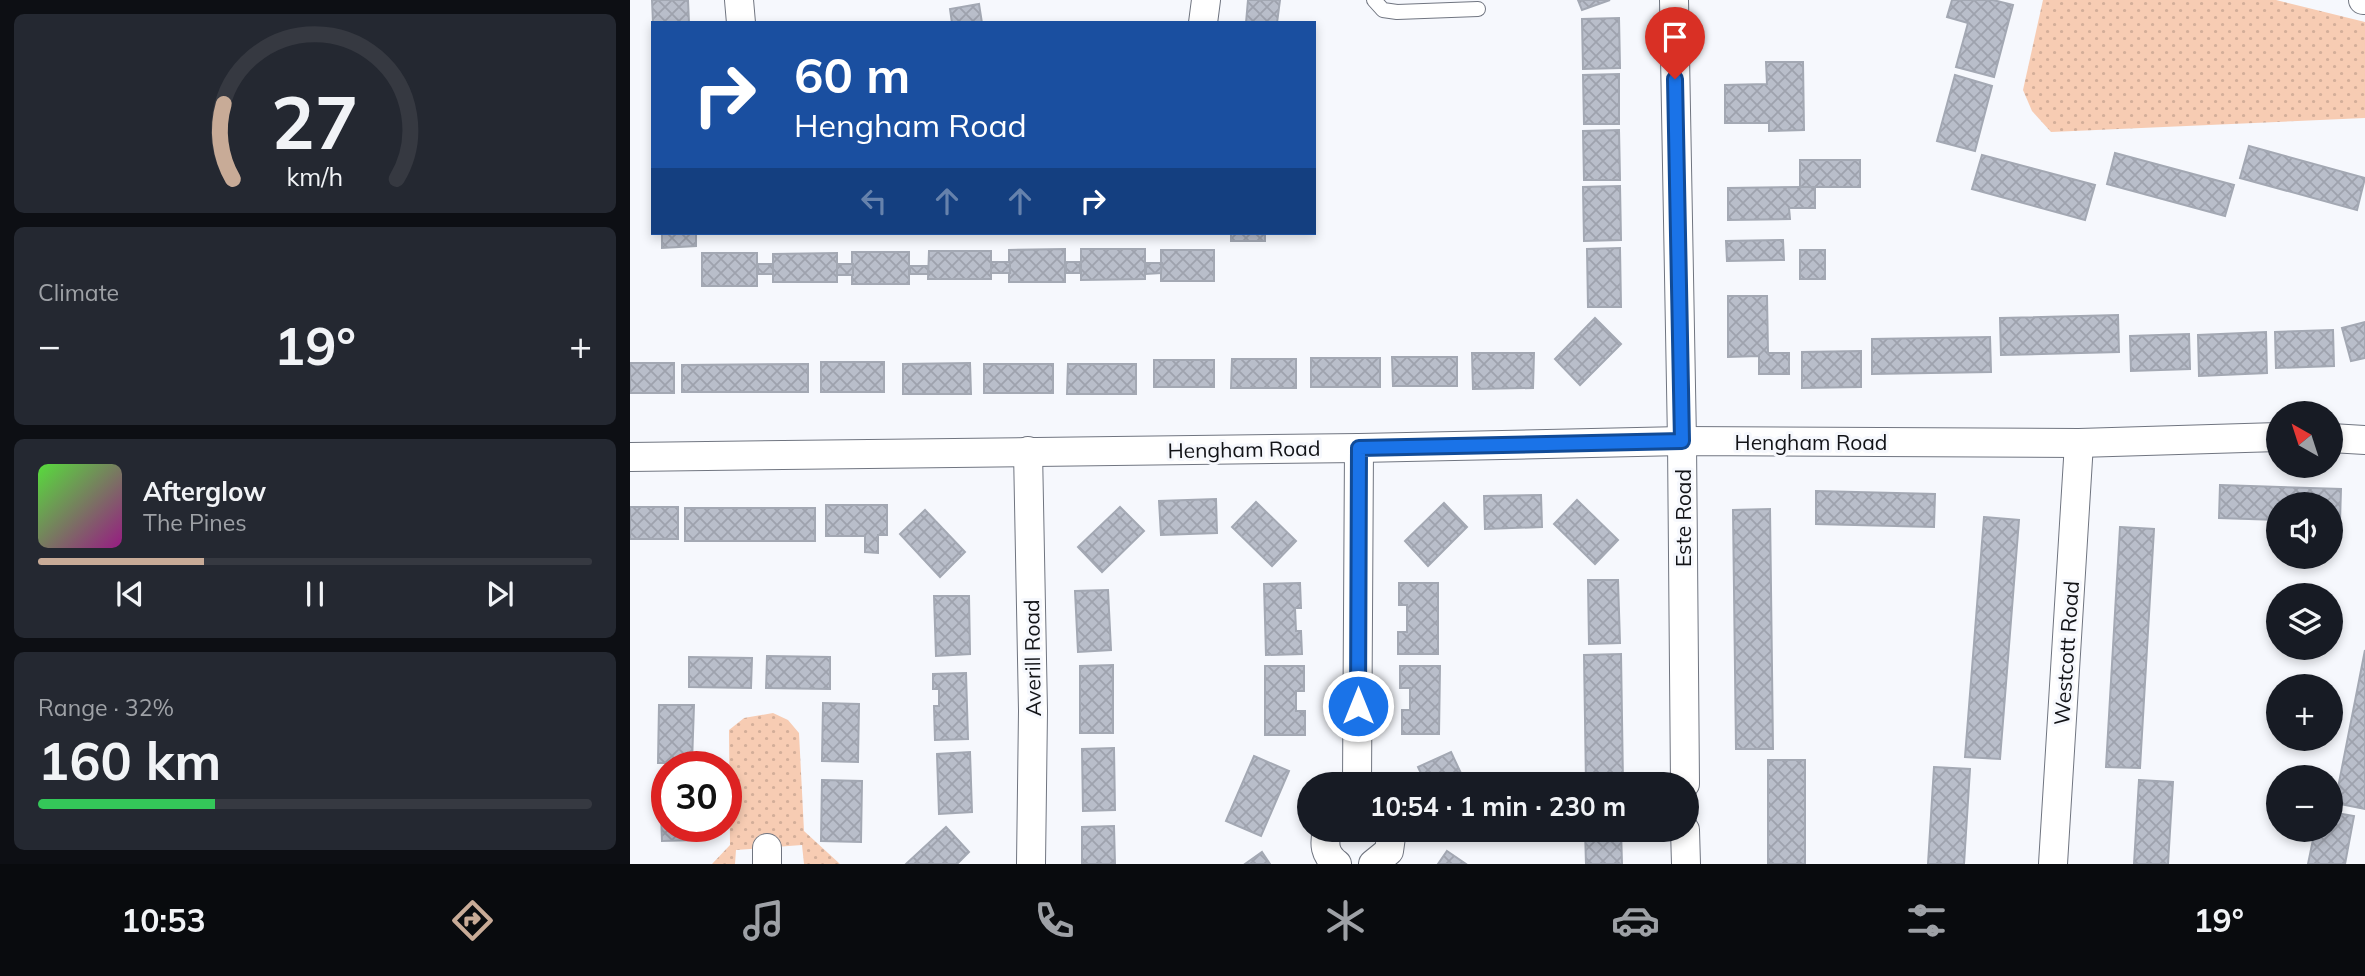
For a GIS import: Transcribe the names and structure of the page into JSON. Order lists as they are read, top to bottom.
{
  "streets": {
    "street": [
      "Hengham Road",
      "Este Road",
      "Westcott Road",
      "Averill Road"
    ]
  },
  "crossings": [
    ["Hengham Road", "Este Road"],
    ["Hengham Road", "Westcott Road"],
    ["Hengham Road", "Averill Road"]
  ],
  "north": "top left",
  "page": {
    "turn": ["60 m", "Hengham Road"],
    "tile": [
      "Climate",
      ["Range · 32%", "160 km"]
    ],
    "heat": ["−", "19°", "+"],
    "map_buttons": ["+", "−"],
    "song": ["Afterglow", "The Pines"],
    "limit": "30",
    "trip": "10:54 · 1 min · 230 m",
    "tabs": ["10:53", "19°"],
    "gauge": ["27", "km/h"]
  }
}
